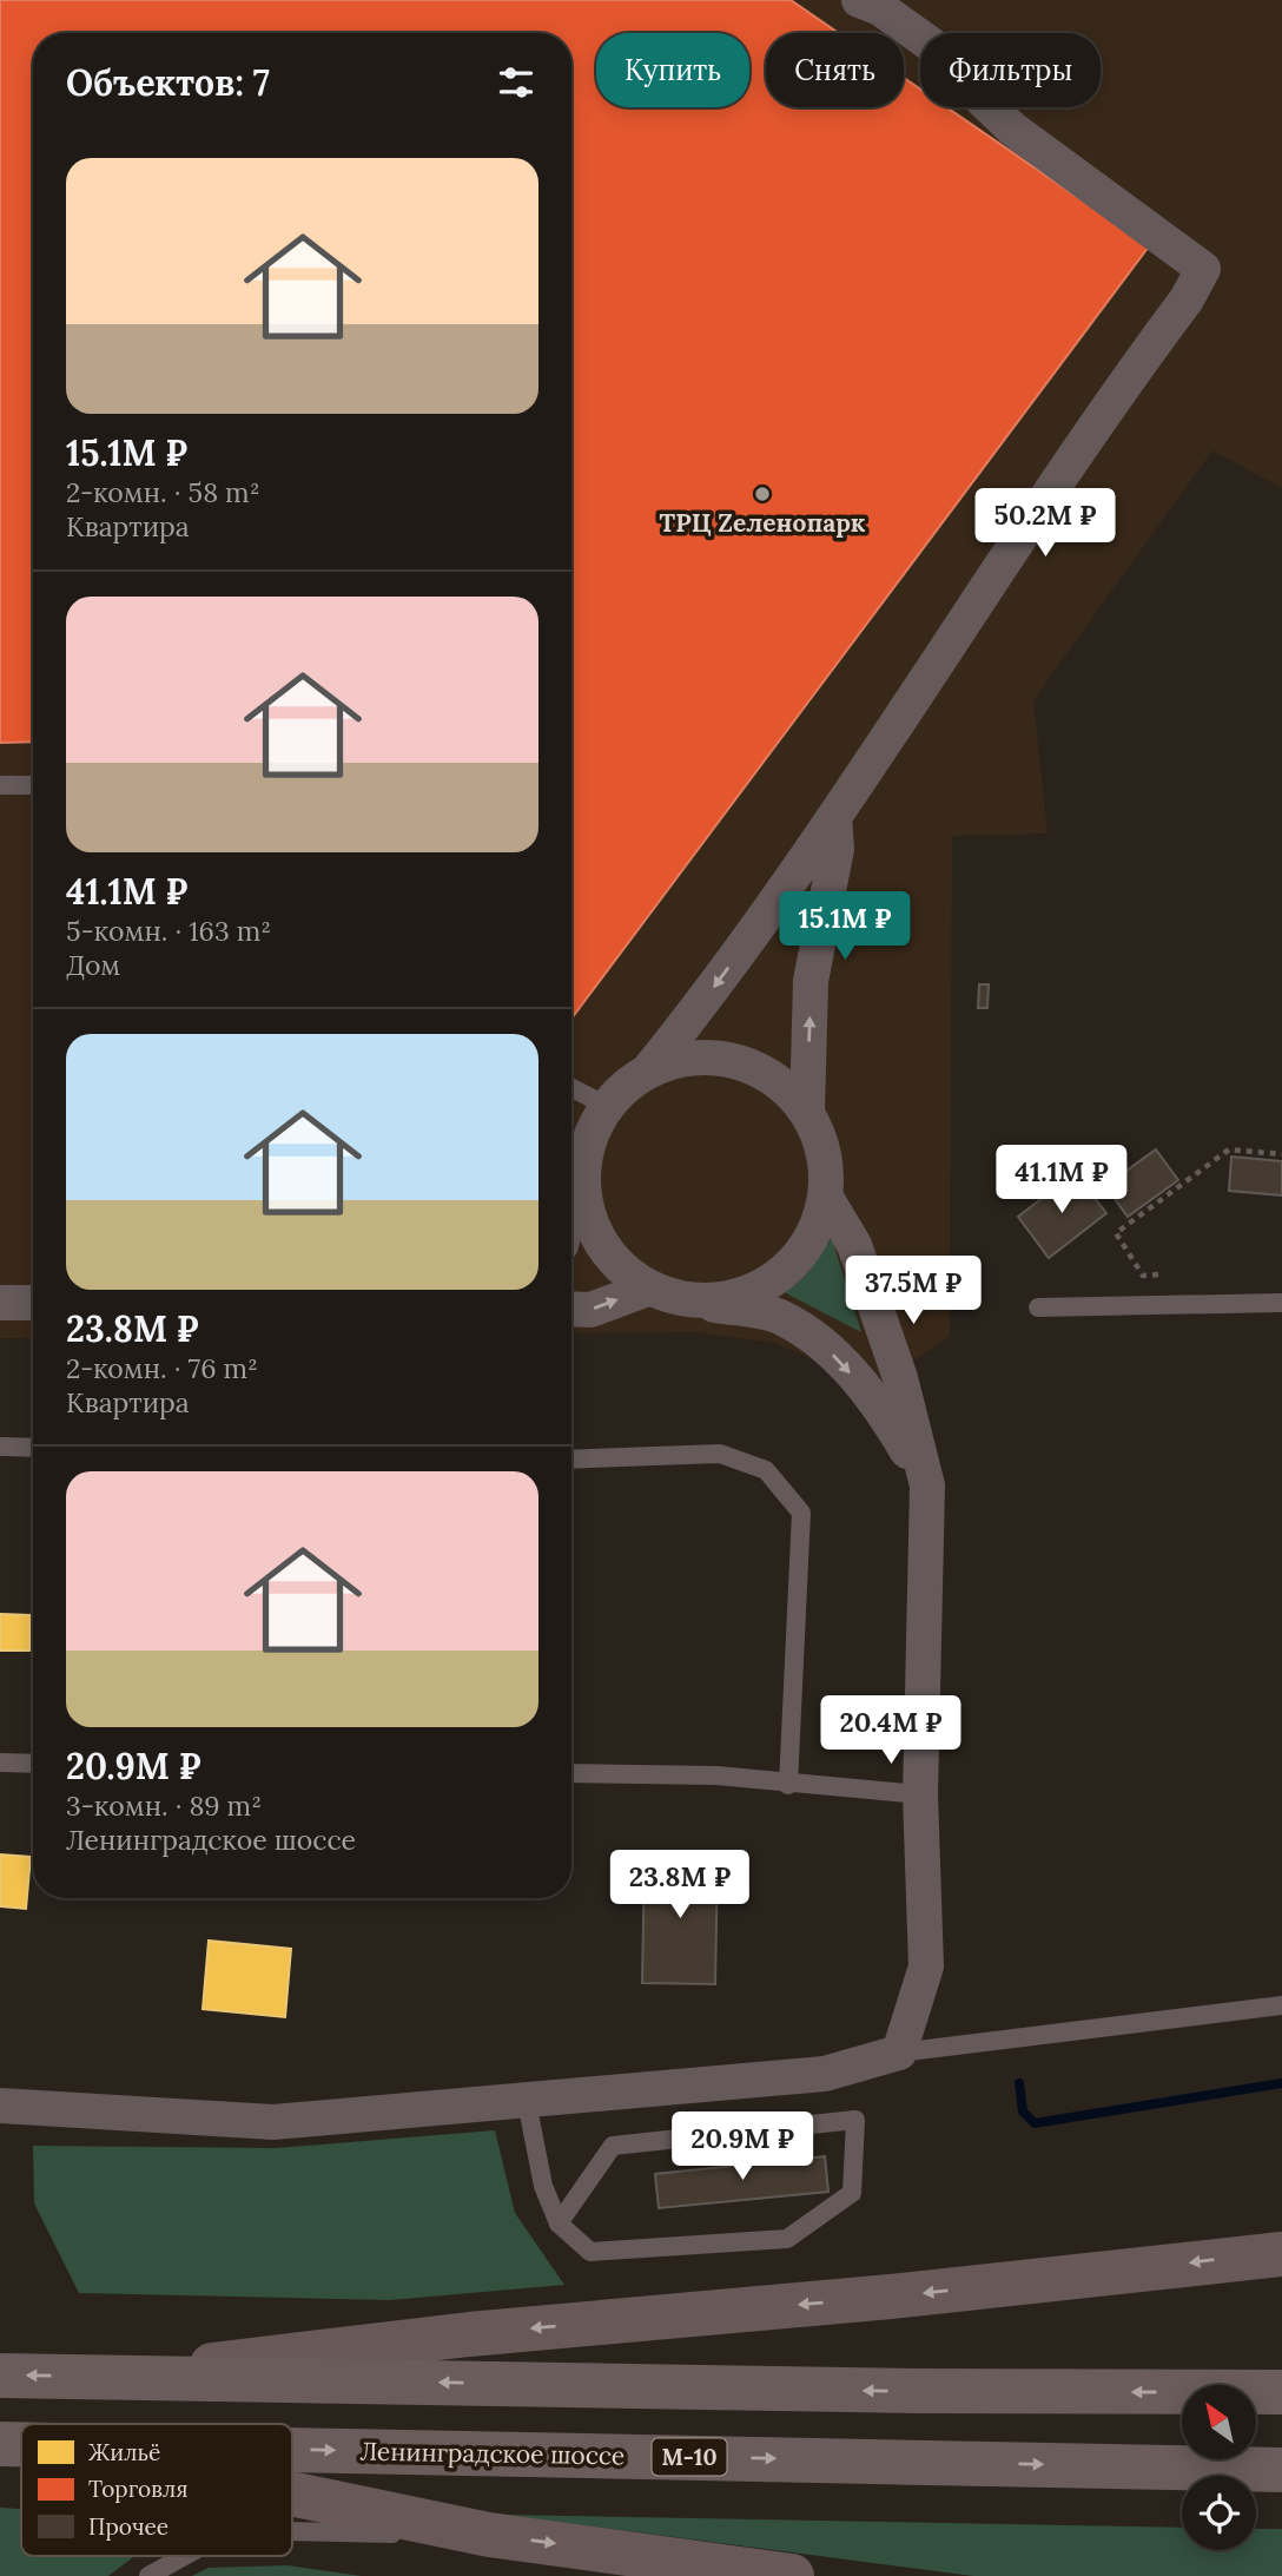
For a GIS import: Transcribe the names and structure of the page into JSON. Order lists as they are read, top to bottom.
{
  "streets": {
    "highway": ["Ленинградское шоссе", "М-10"]
  },
  "places": ["ТРЦ Zеленопарк"],
  "legend": ["Жильё", "Торговля", "Прочее"],
  "north": "top left",
  "page": {
    "chip": ["Купить", "Снять", "Фильтры"],
    "heading": "Объектов: 7",
    "list": [
      {
        "name": "15.1M ₽",
        "note": "2-комн. · 58 m² · Квартира"
      },
      {
        "name": "41.1M ₽",
        "note": "5-комн. · 163 m² · Дом"
      },
      {
        "name": "23.8M ₽",
        "note": "2-комн. · 76 m² · Квартира"
      },
      {
        "name": "20.9M ₽",
        "note": "3-комн. · 89 m² · Ленинградское шоссе"
      }
    ],
    "price": [
      "50.2M ₽",
      "15.1M ₽",
      "41.1M ₽",
      "37.5M ₽",
      "20.4M ₽",
      "23.8M ₽",
      "20.9M ₽"
    ]
  }
}
